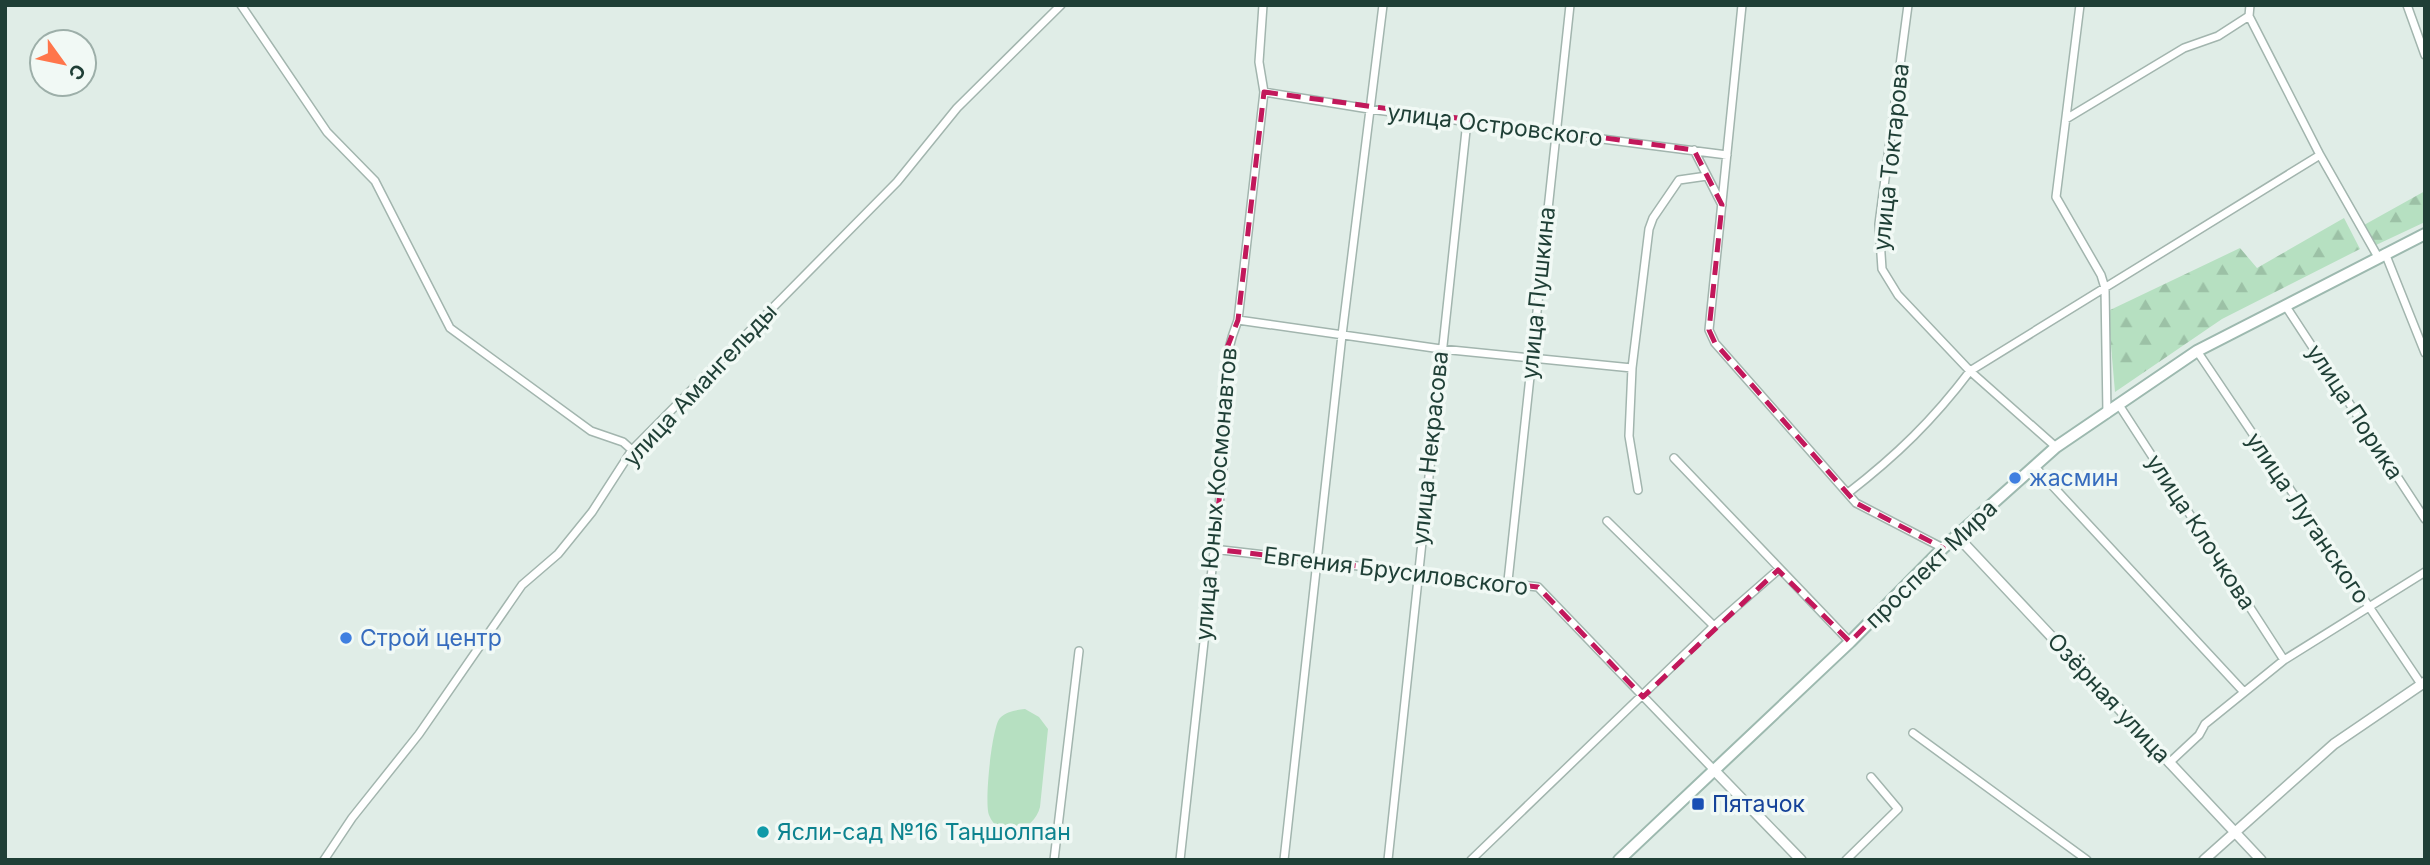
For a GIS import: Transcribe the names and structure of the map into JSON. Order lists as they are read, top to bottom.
{
  "streets": {
    "main road": ["проспект Мира"],
    "street": [
      "улица Островского",
      "улица Токтарова",
      "улица Пушкина",
      "улица Амангельды",
      "улица Порика",
      "улица Некрасова",
      "улица Юных Космонавтов",
      "улица Луганского",
      "улица Клочкова",
      "Евгения Брусиловского",
      "Озёрная улица"
    ]
  },
  "crossings": [
    ["улица Островского", "улица Пушкина"],
    ["улица Островского", "улица Некрасова"],
    ["улица Островского", "улица Юных Космонавтов"],
    ["улица Токтарова", "проспект Мира"],
    ["улица Пушкина", "Евгения Брусиловского"],
    ["улица Порика", "проспект Мира"],
    ["улица Некрасова", "Евгения Брусиловского"],
    ["улица Юных Космонавтов", "Евгения Брусиловского"],
    ["улица Луганского", "проспект Мира"],
    ["улица Клочкова", "проспект Мира"],
    ["проспект Мира", "Евгения Брусиловского"],
    ["проспект Мира", "Озёрная улица"]
  ],
  "places": {
    "other": ["жасмин", "Строй центр", "Ясли-сад №16 Таңшолпан"],
    "transit": ["Пятачок"]
  },
  "north": "bottom right"
}
